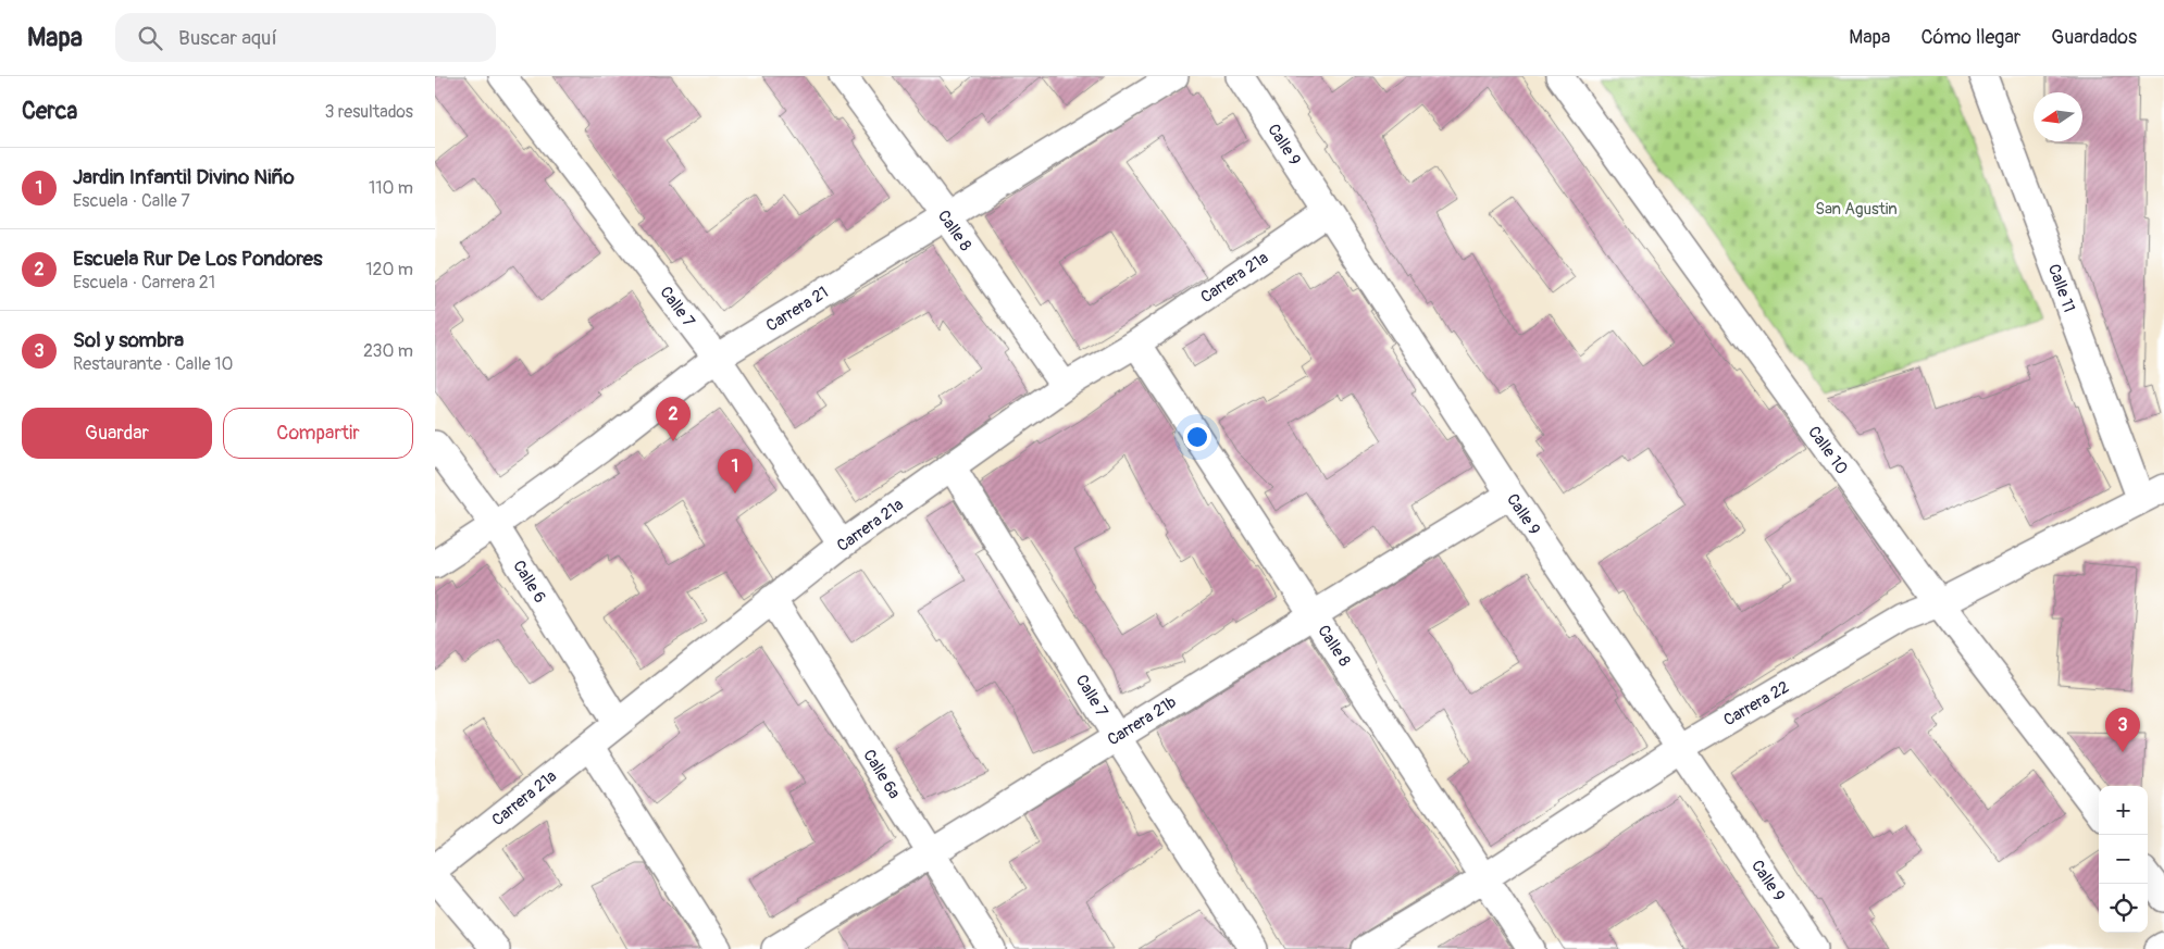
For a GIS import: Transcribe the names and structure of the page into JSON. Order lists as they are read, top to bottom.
{
  "streets": {
    "street": [
      "Calle 9",
      "Calle 8",
      "Carrera 21a",
      "Calle 11",
      "Calle 7",
      "Carrera 21",
      "Calle 10",
      "Calle 6",
      "Carrera 22",
      "Carrera 21b",
      "Calle 6a"
    ]
  },
  "crossings": [
    ["Calle 9", "Carrera 21a"],
    ["Calle 9", "Carrera 22"],
    ["Calle 9", "Carrera 21b"],
    ["Calle 8", "Carrera 21a"],
    ["Calle 8", "Carrera 21"],
    ["Calle 8", "Carrera 22"],
    ["Calle 8", "Carrera 21b"],
    ["Carrera 21a", "Calle 7"],
    ["Carrera 21a", "Calle 6"],
    ["Carrera 21a", "Calle 6a"],
    ["Calle 11", "Carrera 22"],
    ["Calle 7", "Carrera 21"],
    ["Calle 7", "Carrera 21b"],
    ["Carrera 21", "Calle 6"],
    ["Calle 10", "Carrera 22"],
    ["Carrera 21b", "Calle 6a"]
  ],
  "parks": ["San Agustin"],
  "north": "left",
  "page": {
    "header": "Mapa",
    "search": "Buscar aquí",
    "nav": ["Mapa", "Cómo llegar", "Guardados"],
    "heading": ["Cerca", "3 resultados"],
    "list": [
      {
        "mark": "1",
        "name": "Jardin Infantil Divino Niño",
        "note": "Escuela · Calle 7",
        "value": "110 m"
      },
      {
        "mark": "2",
        "name": "Escuela Rur De Los Pondores",
        "note": "Escuela · Carrera 21",
        "value": "120 m"
      },
      {
        "mark": "3",
        "name": "Sol y sombra",
        "note": "Restaurante · Calle 10",
        "value": "230 m"
      }
    ],
    "buttons": ["Guardar", "Compartir"],
    "pins": ["2", "1", "3"],
    "map_buttons": ["+", "−"]
  }
}
